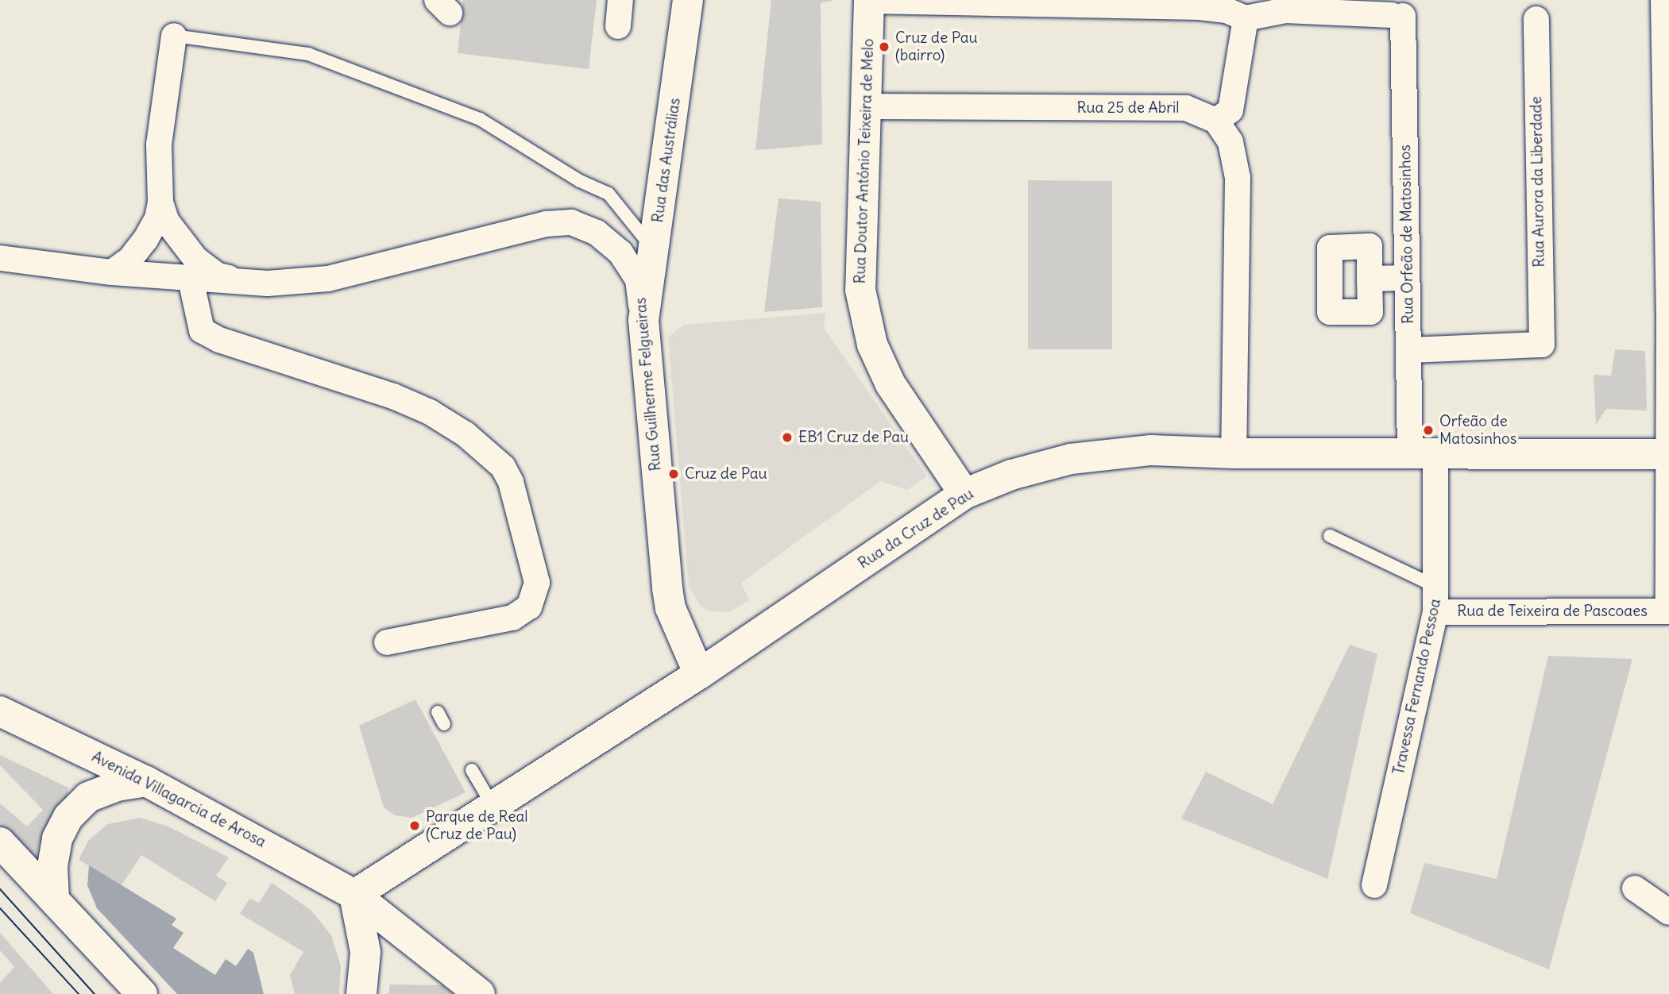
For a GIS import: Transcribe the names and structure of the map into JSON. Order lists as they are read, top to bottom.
{
  "streets": {
    "street": [
      "Rua 25 de Abril",
      "Rua das Austrálias",
      "Rua Doutor António Teixeira de Melo",
      "Rua Aurora da Liberdade",
      "Rua Orfeão de Matosinhos",
      "Rua Guilherme Felgueiras",
      "Rua da Cruz de Pau",
      "Rua de Teixeira de Pascoaes",
      "Travessa Fernando Pessoa",
      "Avenida Villagarcia de Arosa"
    ]
  },
  "crossings": [
    ["Rua 25 de Abril", "Rua Doutor António Teixeira de Melo"],
    ["Rua das Austrálias", "Rua Guilherme Felgueiras"],
    ["Rua Doutor António Teixeira de Melo", "Rua da Cruz de Pau"],
    ["Rua Aurora da Liberdade", "Rua Orfeão de Matosinhos"],
    ["Rua Orfeão de Matosinhos", "Rua da Cruz de Pau"],
    ["Rua Orfeão de Matosinhos", "Travessa Fernando Pessoa"],
    ["Rua Guilherme Felgueiras", "Rua da Cruz de Pau"],
    ["Rua da Cruz de Pau", "Travessa Fernando Pessoa"],
    ["Rua da Cruz de Pau", "Avenida Villagarcia de Arosa"],
    ["Rua de Teixeira de Pascoaes", "Travessa Fernando Pessoa"]
  ],
  "places": [
    "Cruz de Pau (bairro)",
    "Orfeão de Matosinhos",
    "EB1 Cruz de Pau",
    "Cruz de Pau",
    "Parque de Real (Cruz de Pau)"
  ]
}
